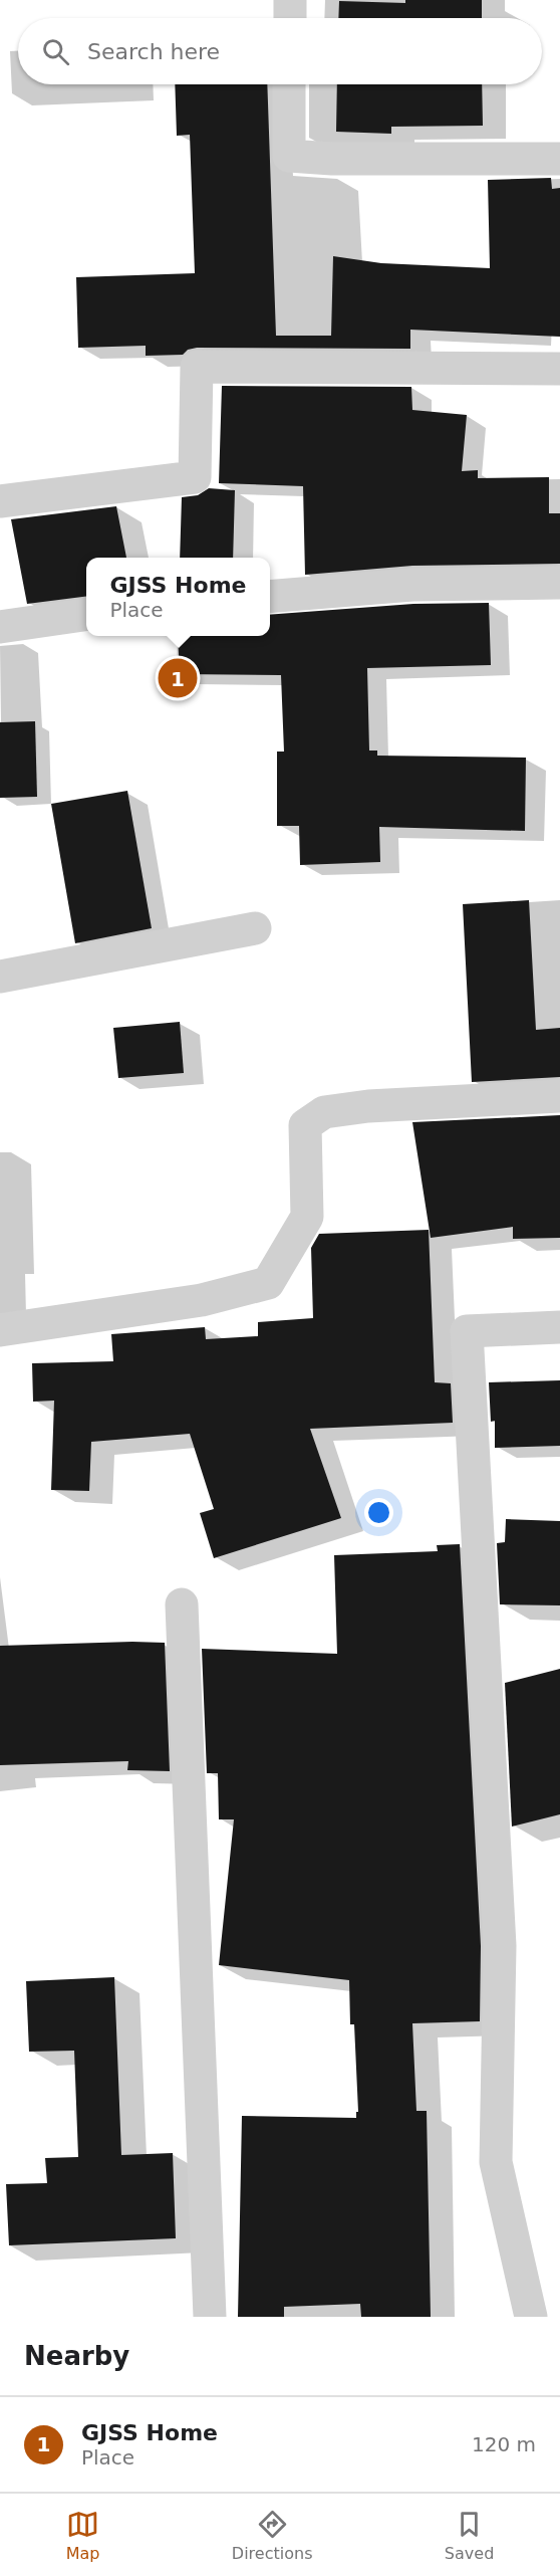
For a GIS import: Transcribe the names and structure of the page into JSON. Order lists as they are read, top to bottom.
{
  "page": {
    "search": "Search here",
    "popup": ["GJSS Home", "Place"],
    "pins": "1",
    "heading": "Nearby",
    "list": [
      {
        "mark": "1",
        "name": "GJSS Home",
        "note": "Place",
        "value": "120 m"
      }
    ],
    "nav": ["Map", "Directions", "Saved"]
  }
}
